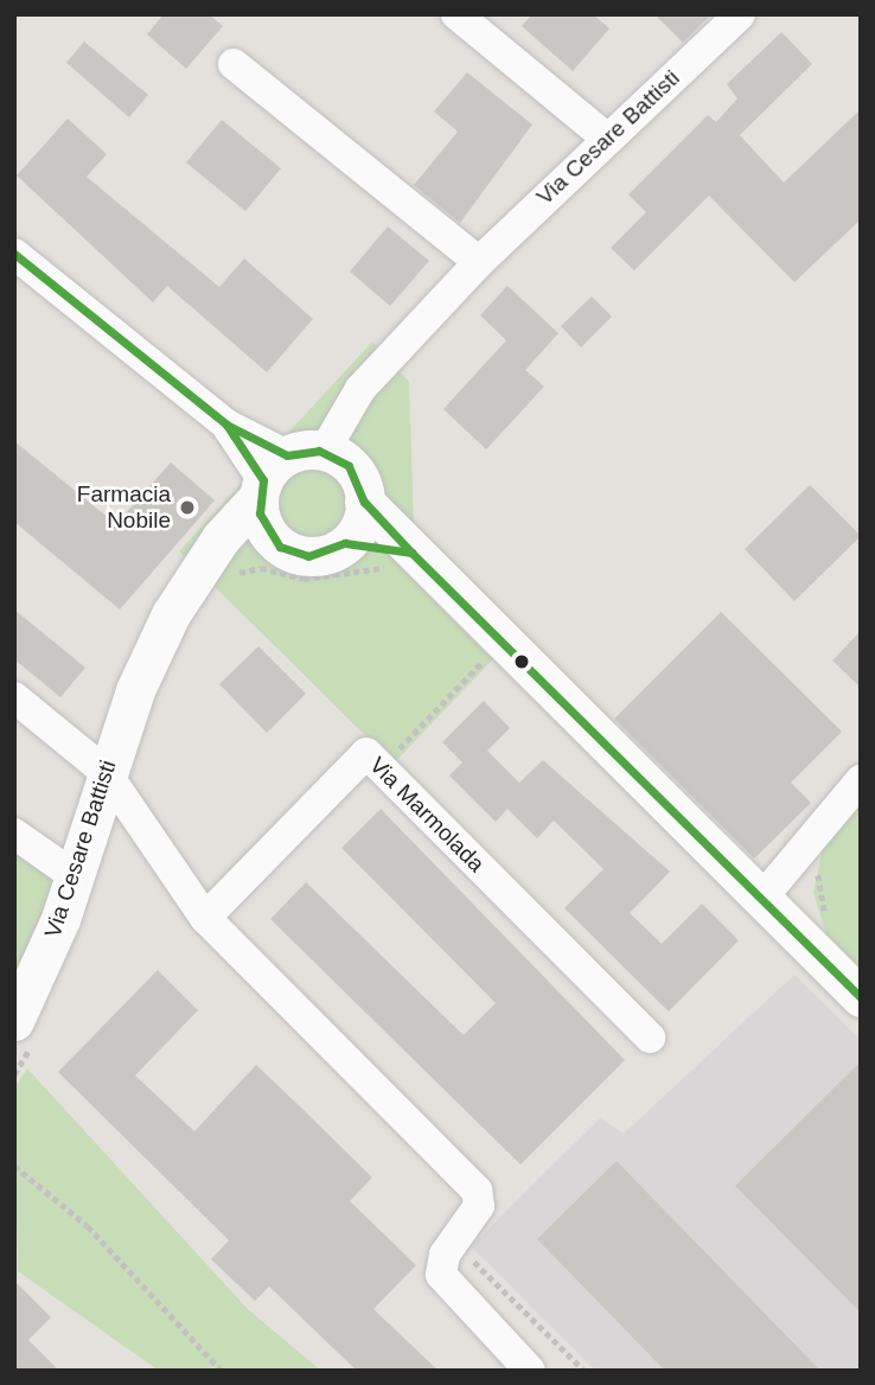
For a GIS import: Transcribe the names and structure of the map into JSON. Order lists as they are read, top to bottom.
{
  "streets": {
    "street": ["Via Cesare Battisti", "Via Marmolada"]
  },
  "places": ["Farmacia Nobile"]
}
